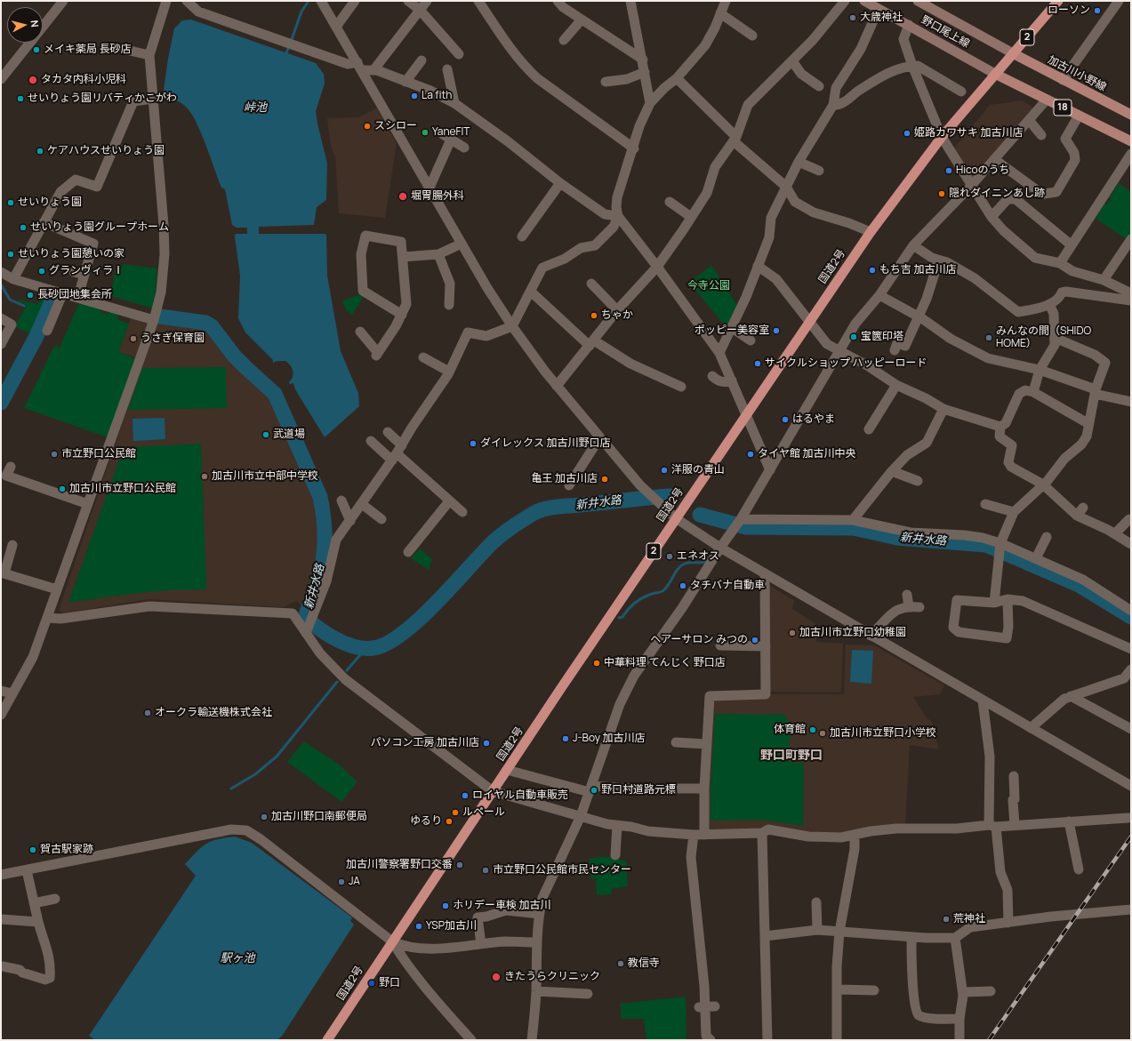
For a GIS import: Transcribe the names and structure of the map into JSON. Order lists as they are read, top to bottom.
{
  "streets": {
    "highway": ["2", "国道2号"],
    "main road": ["野口尾上線", "加古川小野線", "18"]
  },
  "crossings": [
    ["野口尾上線", "加古川小野線"],
    ["野口尾上線", "18"],
    ["野口尾上線", "国道2号"],
    ["加古川小野線", "国道2号"],
    ["18", "国道2号"]
  ],
  "districts": ["野口町野口"],
  "water": ["峠池", "新井水路", "駅ヶ池"],
  "parks": ["今寺公園"],
  "places": [
    "ローソン",
    "大歳神社",
    "メイキ薬局 長砂店",
    "タカタ内科小児科",
    "La fith",
    "せいりょう園リバティかこがわ",
    "スシロー",
    "YaneFIT",
    "姫路カワサキ 加古川店",
    "ケアハウスせいりょう園",
    "Hicoのうち",
    "隠れダイニンあし跡",
    "堀胃腸外科",
    "せいりょう園",
    "せいりょう園グループホーム",
    "せいりょう園憩いの家",
    "もち吉 加古川店",
    "グランヴィラⅠ",
    "長砂団地集会所",
    "ちゃか",
    "ポッピー美容室",
    "宝篋印塔",
    "みんなの間（SHIDO HOME）",
    "うさぎ保育園",
    "サイクルショップ ハッピーロード",
    "はるやま",
    "武道場",
    "ダイレックス 加古川野口店",
    "市立野口公民館",
    "タイヤ館 加古川中央",
    "洋服の青山",
    "加古川市立中部中学校",
    "亀王 加古川店",
    "加古川市立野口公民館",
    "エネオス",
    "タチバナ自動車",
    "加古川市立野口幼稚園",
    "ヘアーサロン みつの",
    "中華料理 てんじく 野口店",
    "オークラ輸送機株式会社",
    "体育館",
    "加古川市立野口小学校",
    "J-Boy 加古川店",
    "パソコン工房 加古川店",
    "野口村道路元標",
    "ロイヤル自動車販売",
    "ルペール",
    "加古川野口南郵便局",
    "ゆるり",
    "賀古駅家跡",
    "加古川警察署野口交番",
    "市立野口公民館市民センター",
    "JA",
    "ホリデー車検 加古川",
    "荒神社",
    "YSP加古川",
    "教信寺",
    "きたうらクリニック",
    "野口"
  ],
  "north": "right"
}
